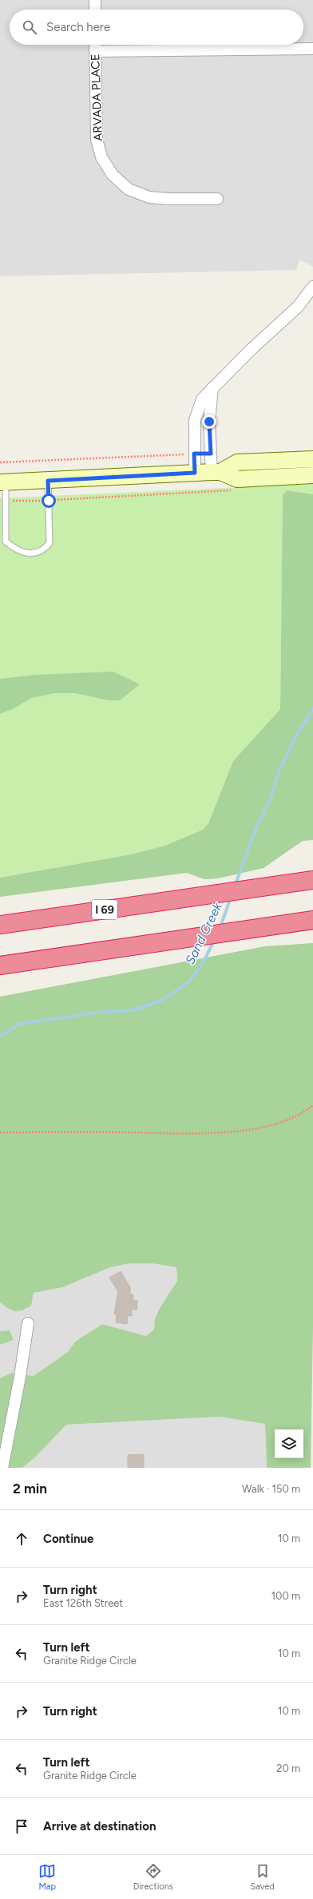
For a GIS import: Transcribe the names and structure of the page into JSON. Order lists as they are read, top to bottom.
{
  "streets": {
    "highway": ["I 69"],
    "street": ["ARVADA PLACE"]
  },
  "water": ["Sand Creek"],
  "page": {
    "search": "Search here",
    "heading": ["2 min", "Walk · 150 m"],
    "list": [
      ["Continue", "10 m"],
      ["Turn right", "East 126th Street", "100 m"],
      ["Turn left", "Granite Ridge Circle", "10 m"],
      ["Turn right", "10 m"],
      ["Turn left", "Granite Ridge Circle", "20 m"],
      "Arrive at destination"
    ],
    "nav": ["Map", "Directions", "Saved"]
  }
}
